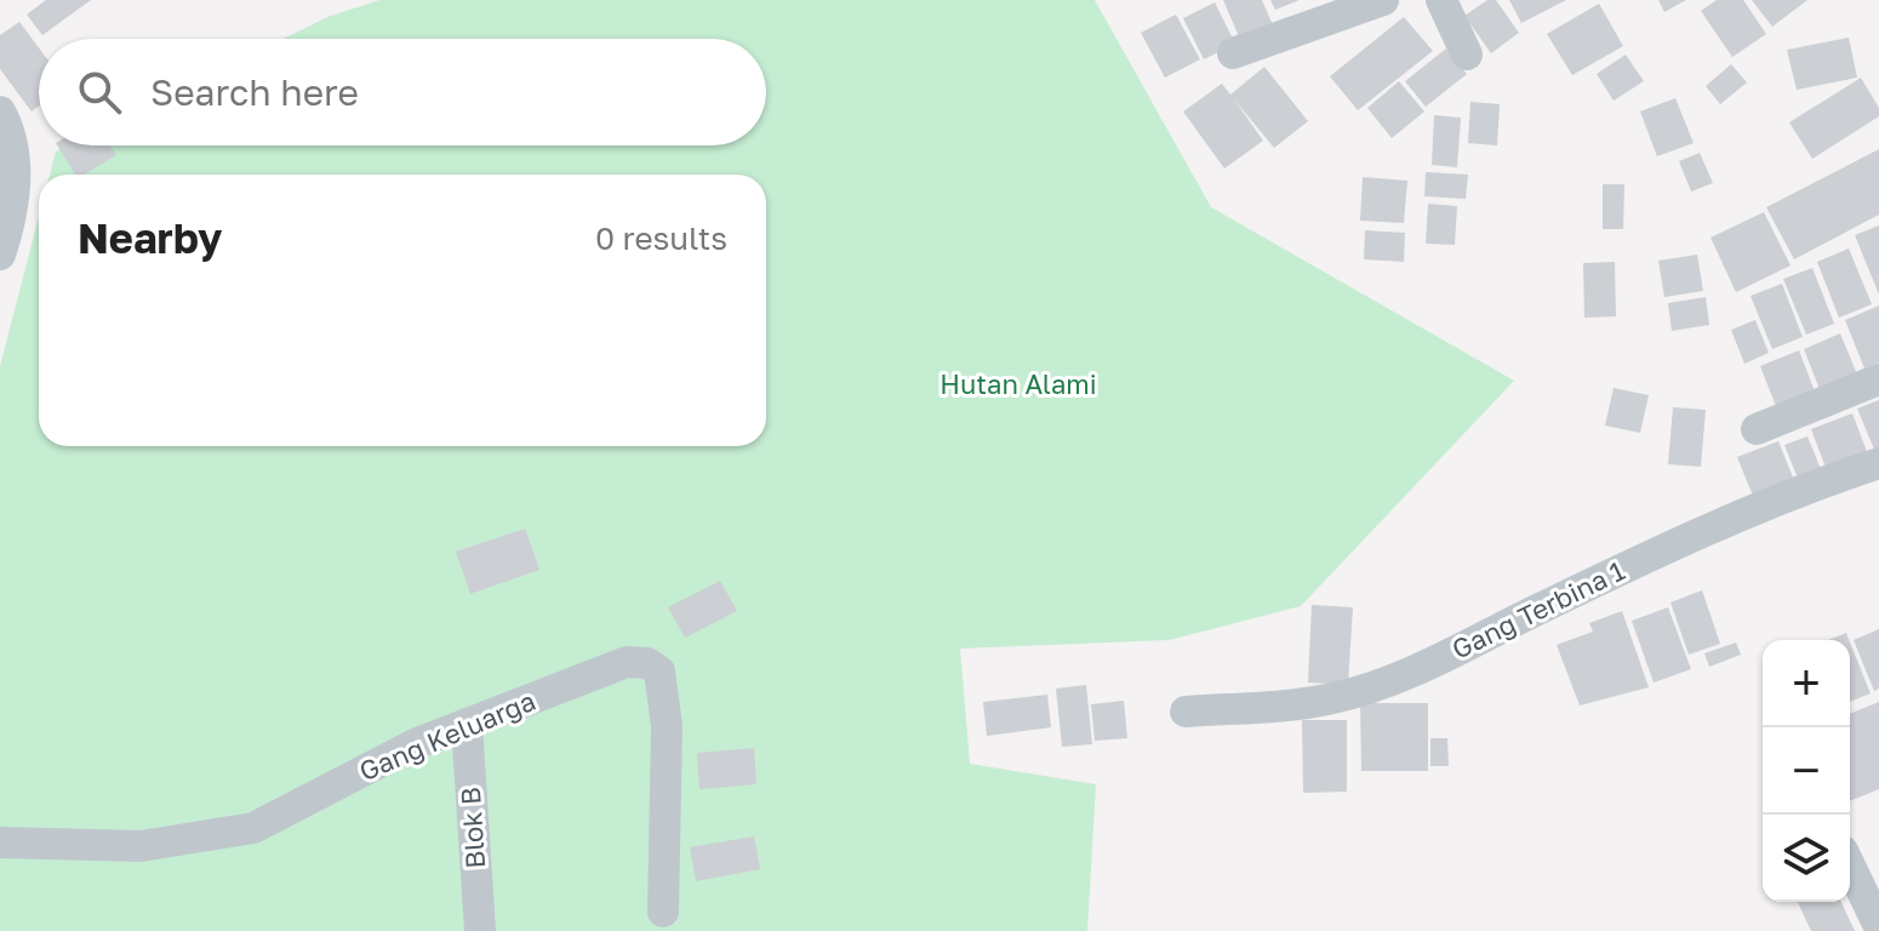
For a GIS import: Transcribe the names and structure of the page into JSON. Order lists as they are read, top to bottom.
{
  "streets": {
    "street": ["Gang Terbina 1", "Gang Keluarga", "Blok B"]
  },
  "crossings": [
    ["Gang Keluarga", "Blok B"]
  ],
  "parks": ["Hutan Alami"],
  "page": {
    "search": "Search here",
    "heading": ["Nearby", "0 results"],
    "map_buttons": ["+", "−"]
  }
}
